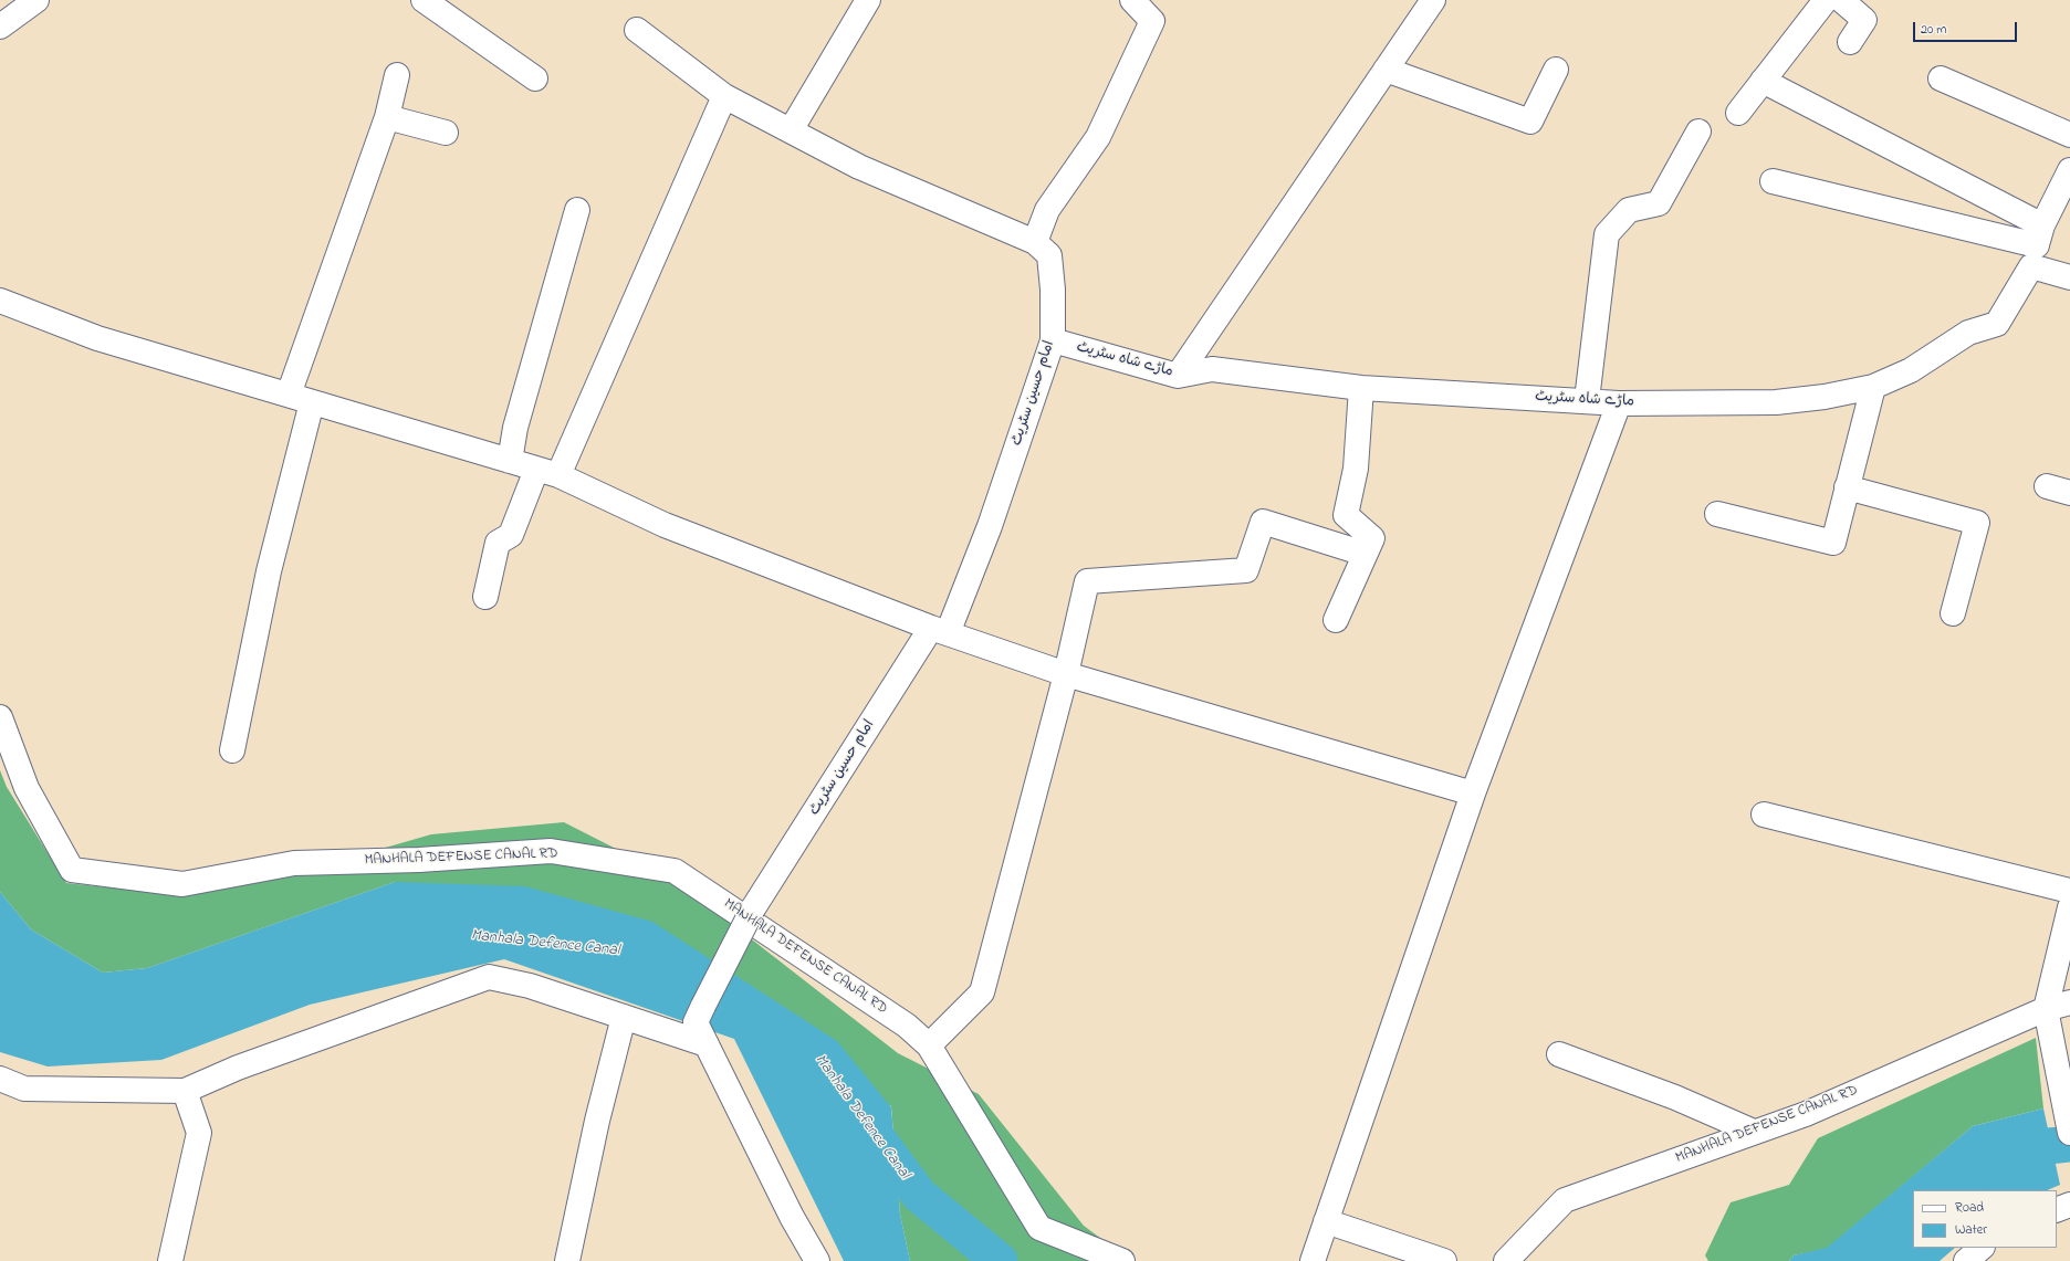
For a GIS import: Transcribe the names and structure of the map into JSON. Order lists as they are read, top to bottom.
{
  "streets": {
    "street": ["ماڑے شاہ سٹریٹ", "امام حسین سٹریٹ", "MANHALA DEFENSE CANAL RD"]
  },
  "crossings": [
    ["ماڑے شاہ سٹریٹ", "امام حسین سٹریٹ"]
  ],
  "water": ["Manhala Defence Canal"],
  "legend": ["Road", "Water"],
  "scale_bar": "20 m"
}
